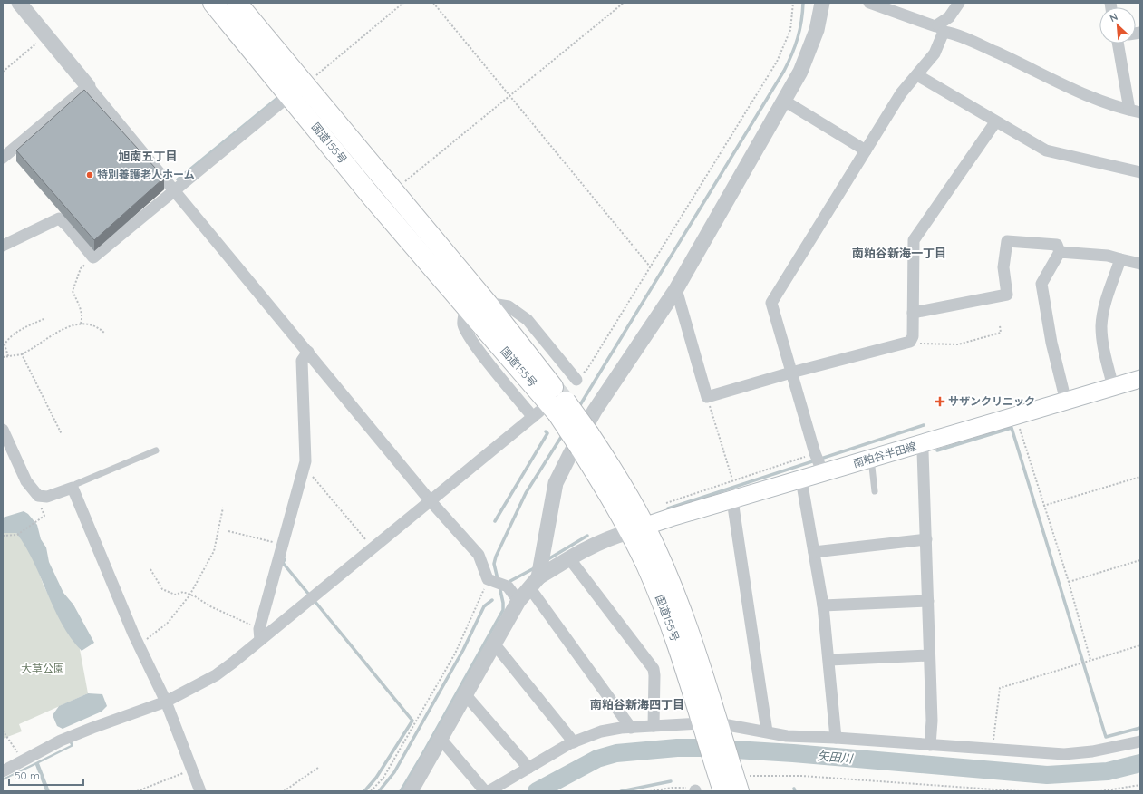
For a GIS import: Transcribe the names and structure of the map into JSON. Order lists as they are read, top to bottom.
{
  "streets": {
    "highway": ["国道155号"],
    "main road": ["南粕谷半田線"]
  },
  "crossings": [
    ["国道155号", "南粕谷半田線"]
  ],
  "districts": ["旭南五丁目", "南粕谷新海一丁目", "南粕谷新海四丁目"],
  "water": ["矢田川"],
  "parks": ["大草公園"],
  "places": {
    "other": ["特別養護老人ホーム"],
    "health": ["サザンクリニック"]
  },
  "scale_bar": "50 m",
  "north": "top left"
}
